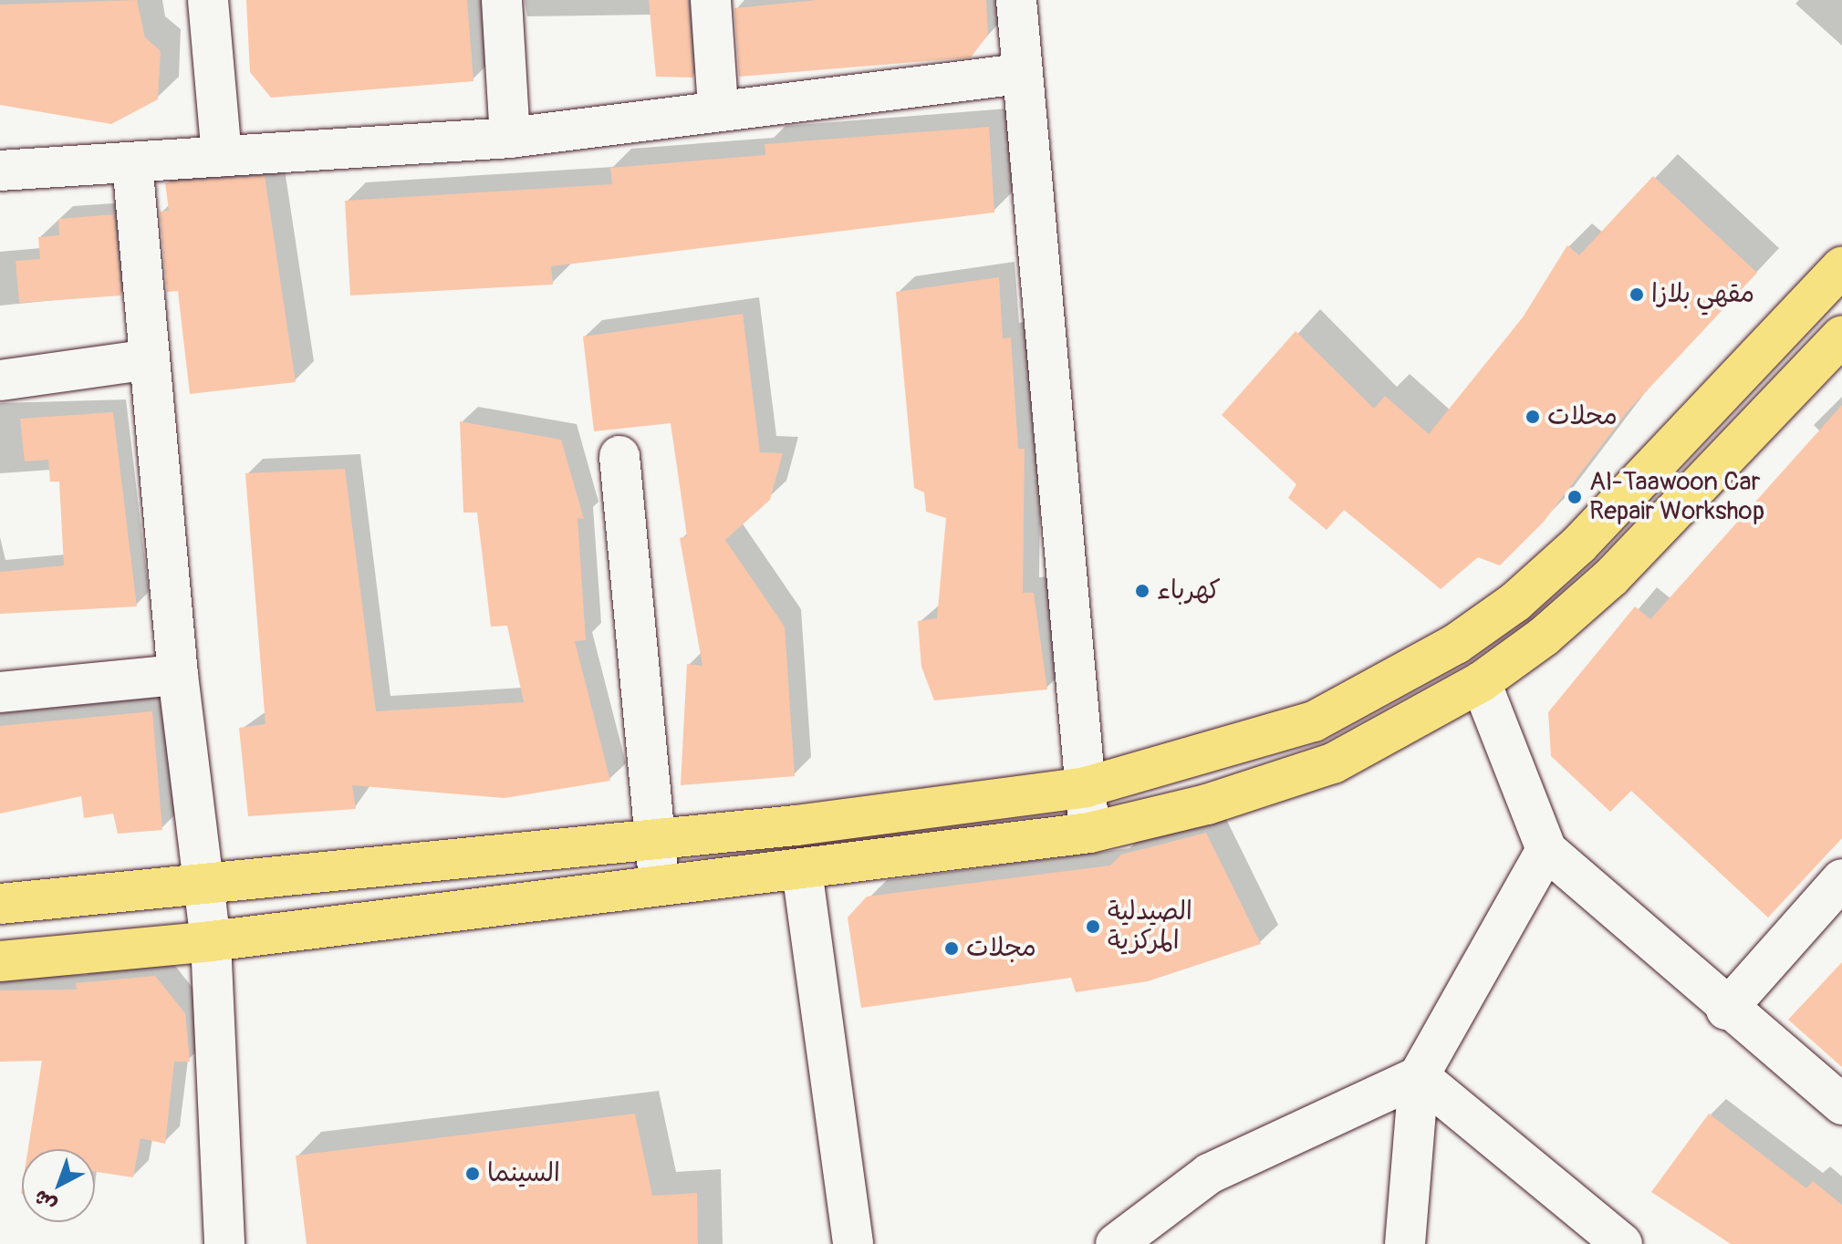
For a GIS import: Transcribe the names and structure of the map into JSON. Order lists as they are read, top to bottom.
{
  "places": [
    "مقهي بلازا",
    "محلات",
    "Al-Taawoon Car Repair Workshop",
    "كهرباء",
    "الصيدلية المركزية",
    "مجلات",
    "السينما"
  ],
  "north": "bottom left"
}
